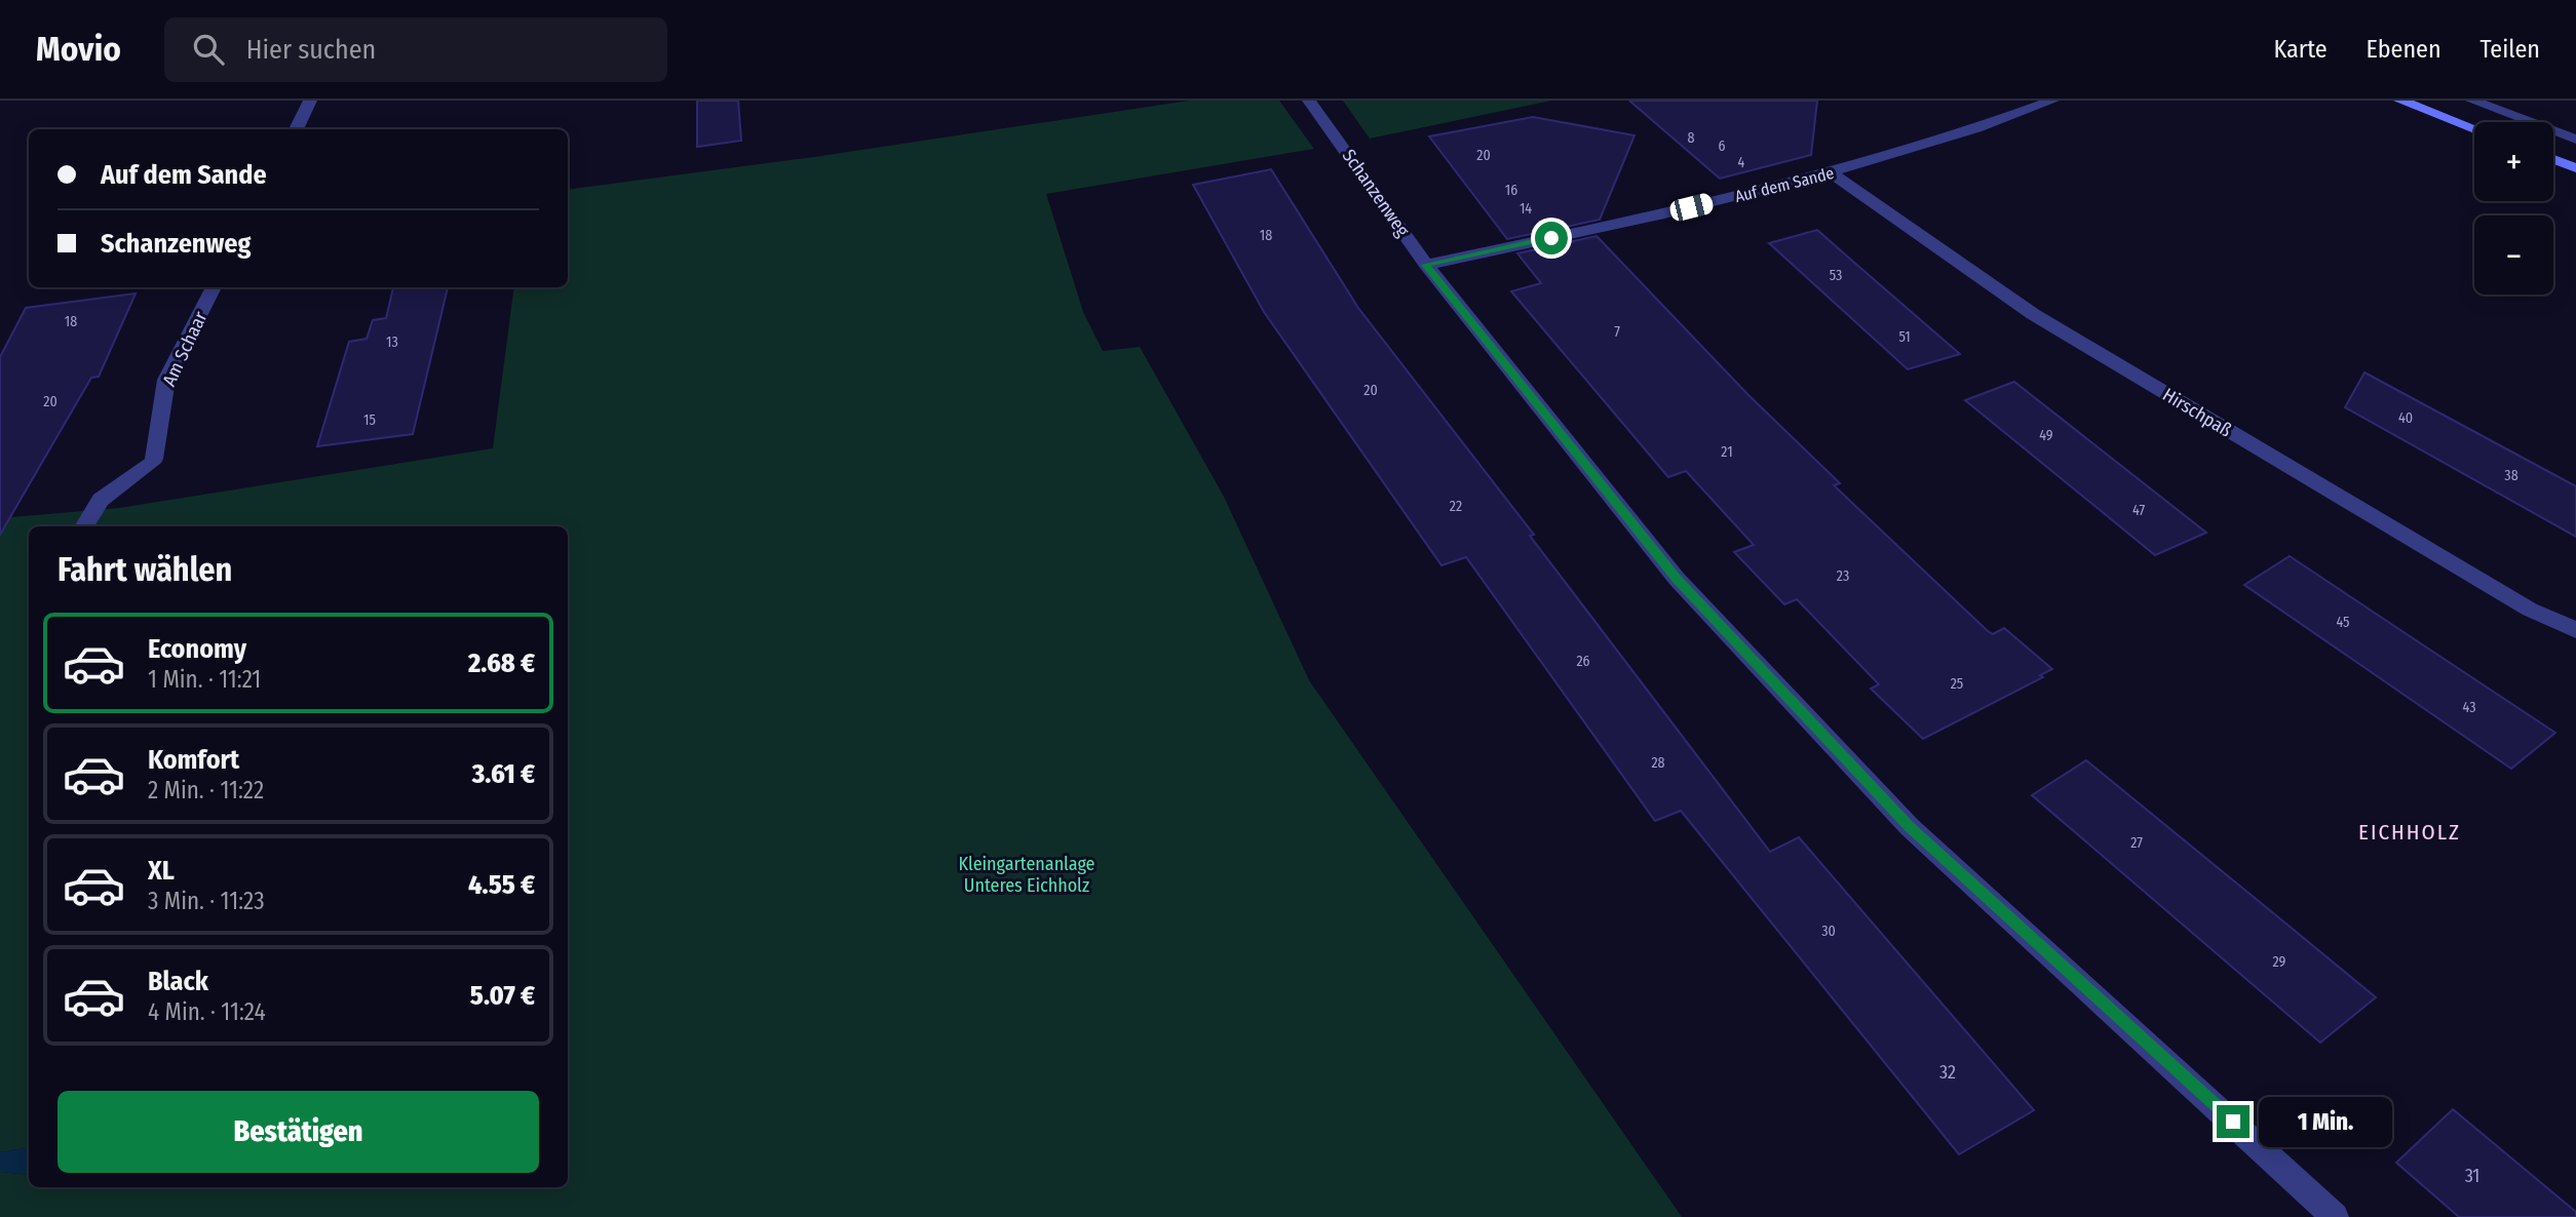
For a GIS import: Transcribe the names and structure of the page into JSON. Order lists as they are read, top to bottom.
{
  "streets": {
    "street": [
      "Auf dem Sande",
      "Schanzenweg",
      "Am Schaar",
      "Hirschpaß"
    ]
  },
  "crossings": [
    ["Auf dem Sande", "Schanzenweg"],
    ["Auf dem Sande", "Hirschpaß"]
  ],
  "districts": ["EICHHOLZ"],
  "parks": ["Kleingartenanlage Unteres Eichholz"],
  "house_numbers": [
    "8",
    "6",
    "20",
    "4",
    "16",
    "14",
    "18",
    "53",
    "18",
    "7",
    "51",
    "13",
    "20",
    "20",
    "40",
    "15",
    "49",
    "21",
    "38",
    "22",
    "47",
    "23",
    "45",
    "26",
    "25",
    "43",
    "28",
    "27",
    "30",
    "29",
    "32",
    "31"
  ],
  "page": {
    "header": "Movio",
    "search": "Hier suchen",
    "nav": ["Karte", "Ebenen", "Teilen"],
    "map_buttons": ["+", "−"],
    "banner": ["Auf dem Sande", "Schanzenweg"],
    "heading": "Fahrt wählen",
    "list": [
      {
        "name": "Economy",
        "note": "1 Min. · 11:21",
        "value": "2.68 €"
      },
      {
        "name": "Komfort",
        "note": "2 Min. · 11:22",
        "value": "3.61 €"
      },
      {
        "name": "XL",
        "note": "3 Min. · 11:23",
        "value": "4.55 €"
      },
      {
        "name": "Black",
        "note": "4 Min. · 11:24",
        "value": "5.07 €"
      }
    ],
    "buttons": "Bestätigen",
    "bubble": "1 Min."
  }
}
